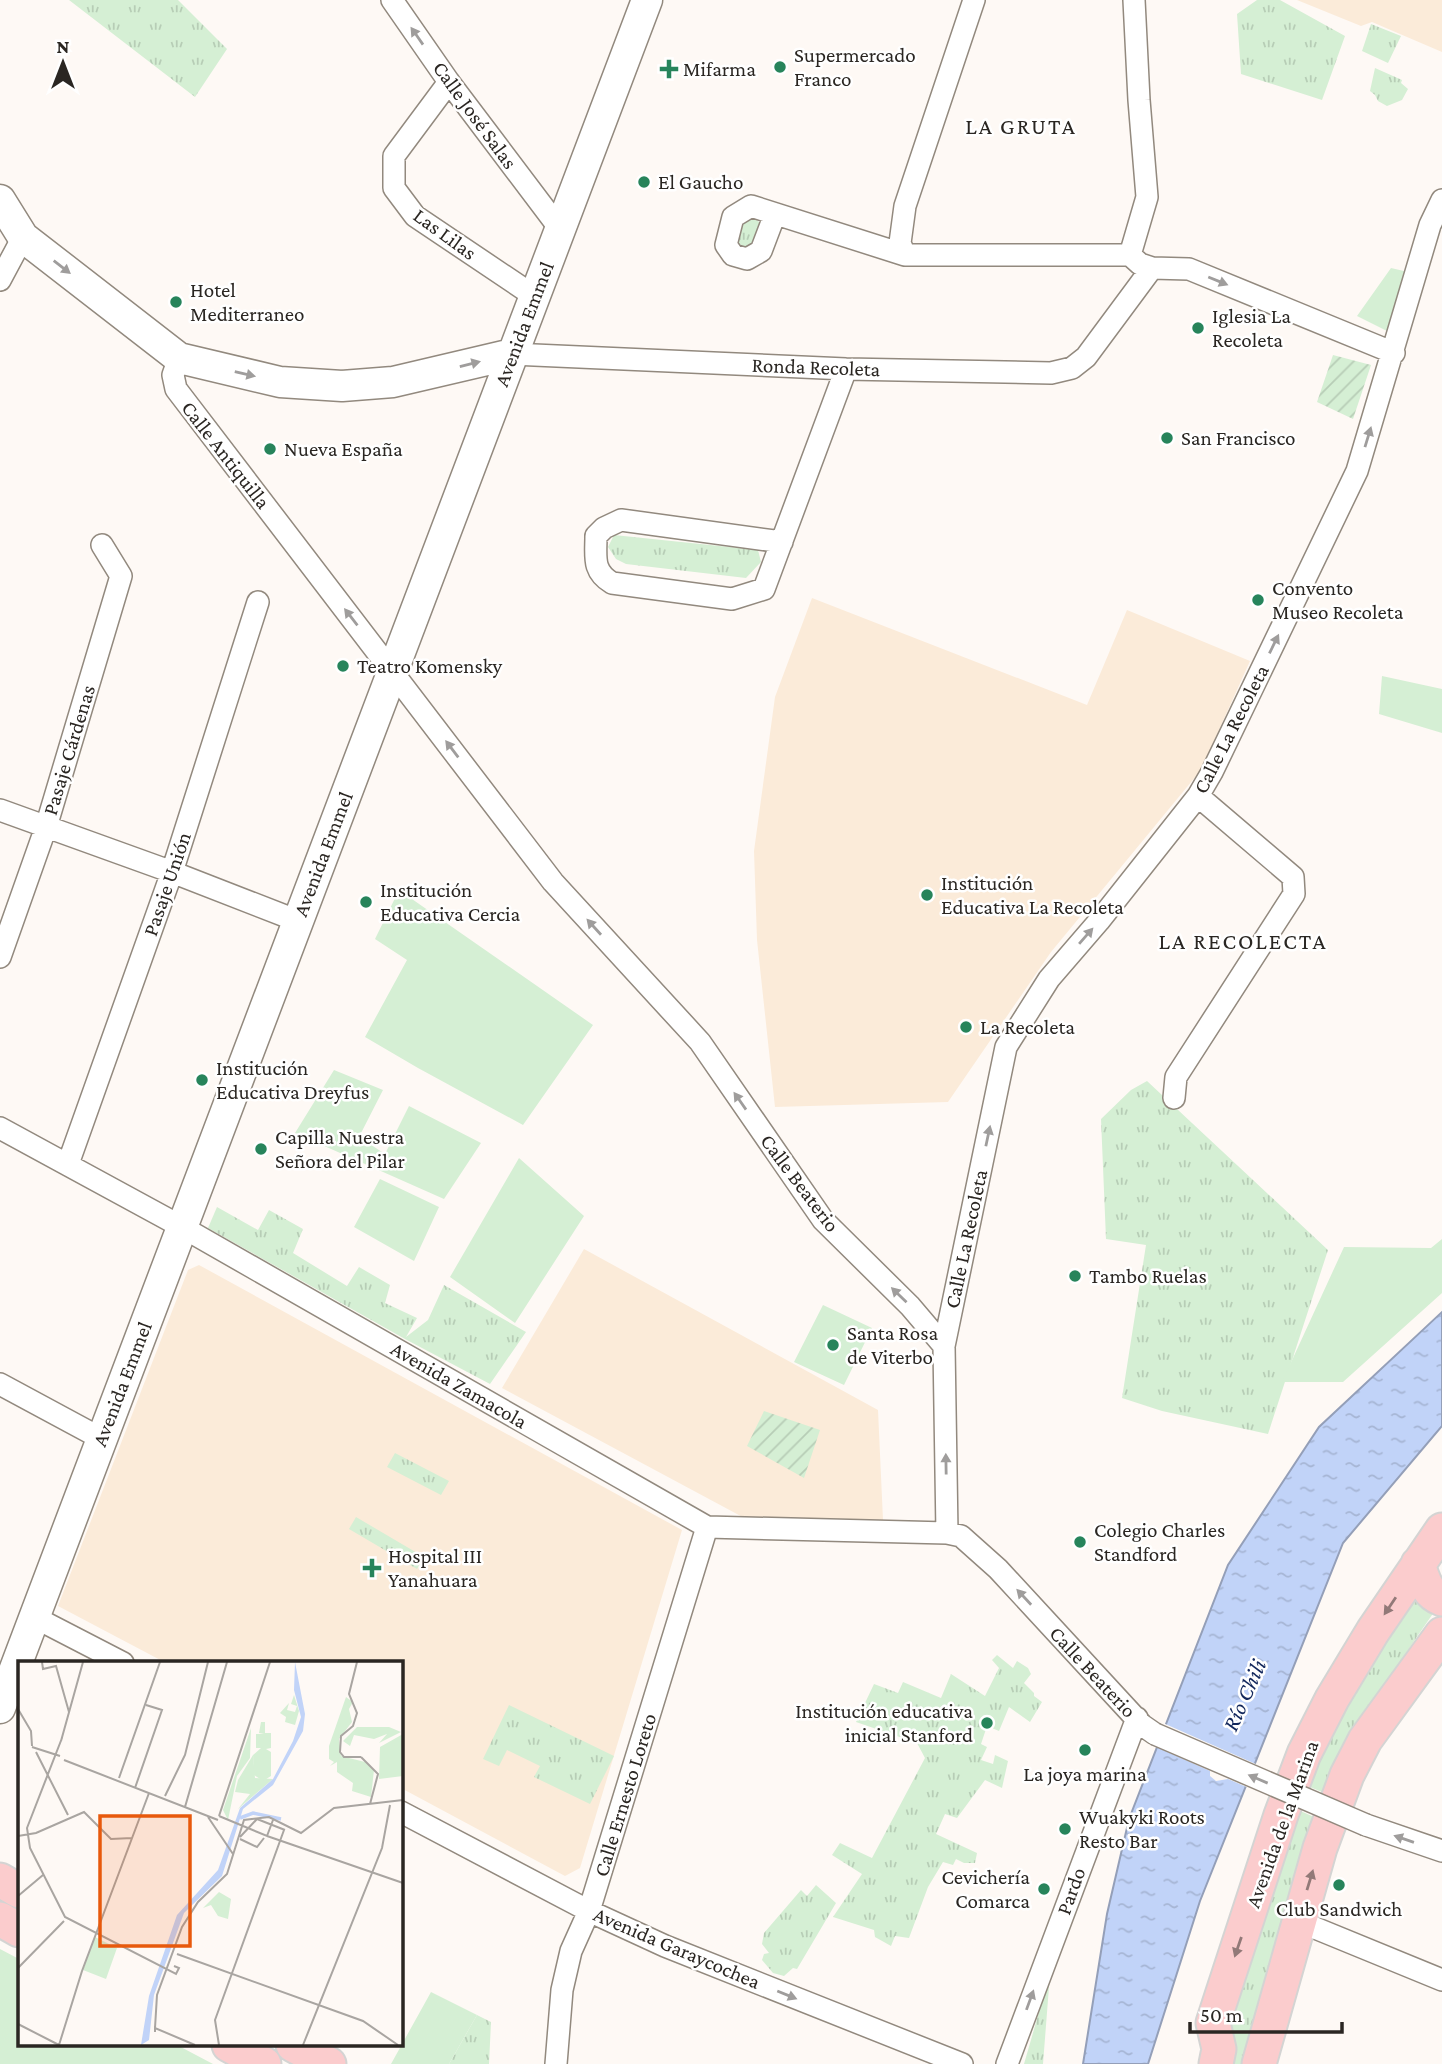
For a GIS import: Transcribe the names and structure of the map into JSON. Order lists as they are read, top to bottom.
{
  "streets": {
    "main road": ["Avenida de la Marina"],
    "street": [
      "Calle José Salas",
      "Las Lilas",
      "Avenida Emmel",
      "Ronda Recoleta",
      "Calle Antiquilla",
      "Calle La Recoleta",
      "Pasaje Cárdenas",
      "Pasaje Unión",
      "Calle Beaterio",
      "Avenida Zamacola",
      "Calle Ernesto Loreto",
      "Pardo",
      "Avenida Garaycochea"
    ]
  },
  "crossings": [
    ["Calle José Salas", "Las Lilas"],
    ["Calle José Salas", "Avenida Emmel"],
    ["Las Lilas", "Avenida Emmel"],
    ["Avenida Emmel", "Ronda Recoleta"],
    ["Avenida Emmel", "Calle Antiquilla"],
    ["Avenida Emmel", "Calle Beaterio"],
    ["Avenida Emmel", "Avenida Zamacola"],
    ["Ronda Recoleta", "Calle Antiquilla"],
    ["Calle Antiquilla", "Calle Beaterio"],
    ["Calle La Recoleta", "Calle Beaterio"],
    ["Pasaje Unión", "Avenida Zamacola"],
    ["Calle Beaterio", "Avenida Zamacola"],
    ["Calle Beaterio", "Pardo"],
    ["Avenida Zamacola", "Calle Ernesto Loreto"],
    ["Calle Ernesto Loreto", "Avenida Garaycochea"]
  ],
  "one_way": [
    "Calle José Salas",
    "Calle Antiquilla",
    "Calle La Recoleta",
    "Calle Beaterio",
    "Pardo",
    "Avenida Garaycochea"
  ],
  "districts": ["LA GRUTA", "LA RECOLECTA"],
  "water": ["Río Chili"],
  "places": {
    "other": [
      "Supermercado Franco",
      "El Gaucho",
      "Hotel Mediterraneo",
      "Iglesia La Recoleta",
      "San Francisco",
      "Nueva España",
      "Convento Museo Recoleta",
      "Teatro Komensky",
      "Institución Educativa La Recoleta",
      "Institución Educativa Cercia",
      "La Recoleta",
      "Institución Educativa Dreyfus",
      "Capilla Nuestra Señora del Pilar",
      "Tambo Ruelas",
      "Santa Rosa de Viterbo",
      "Colegio Charles Standford",
      "Institución educativa inicial Stanford",
      "La joya marina",
      "Wuakyki Roots Resto Bar",
      "Club Sandwich",
      "Cevichería Comarca"
    ],
    "health": ["Mifarma", "Hospital III Yanahuara"]
  },
  "scale_bar": "50 m",
  "north": "top"
}
